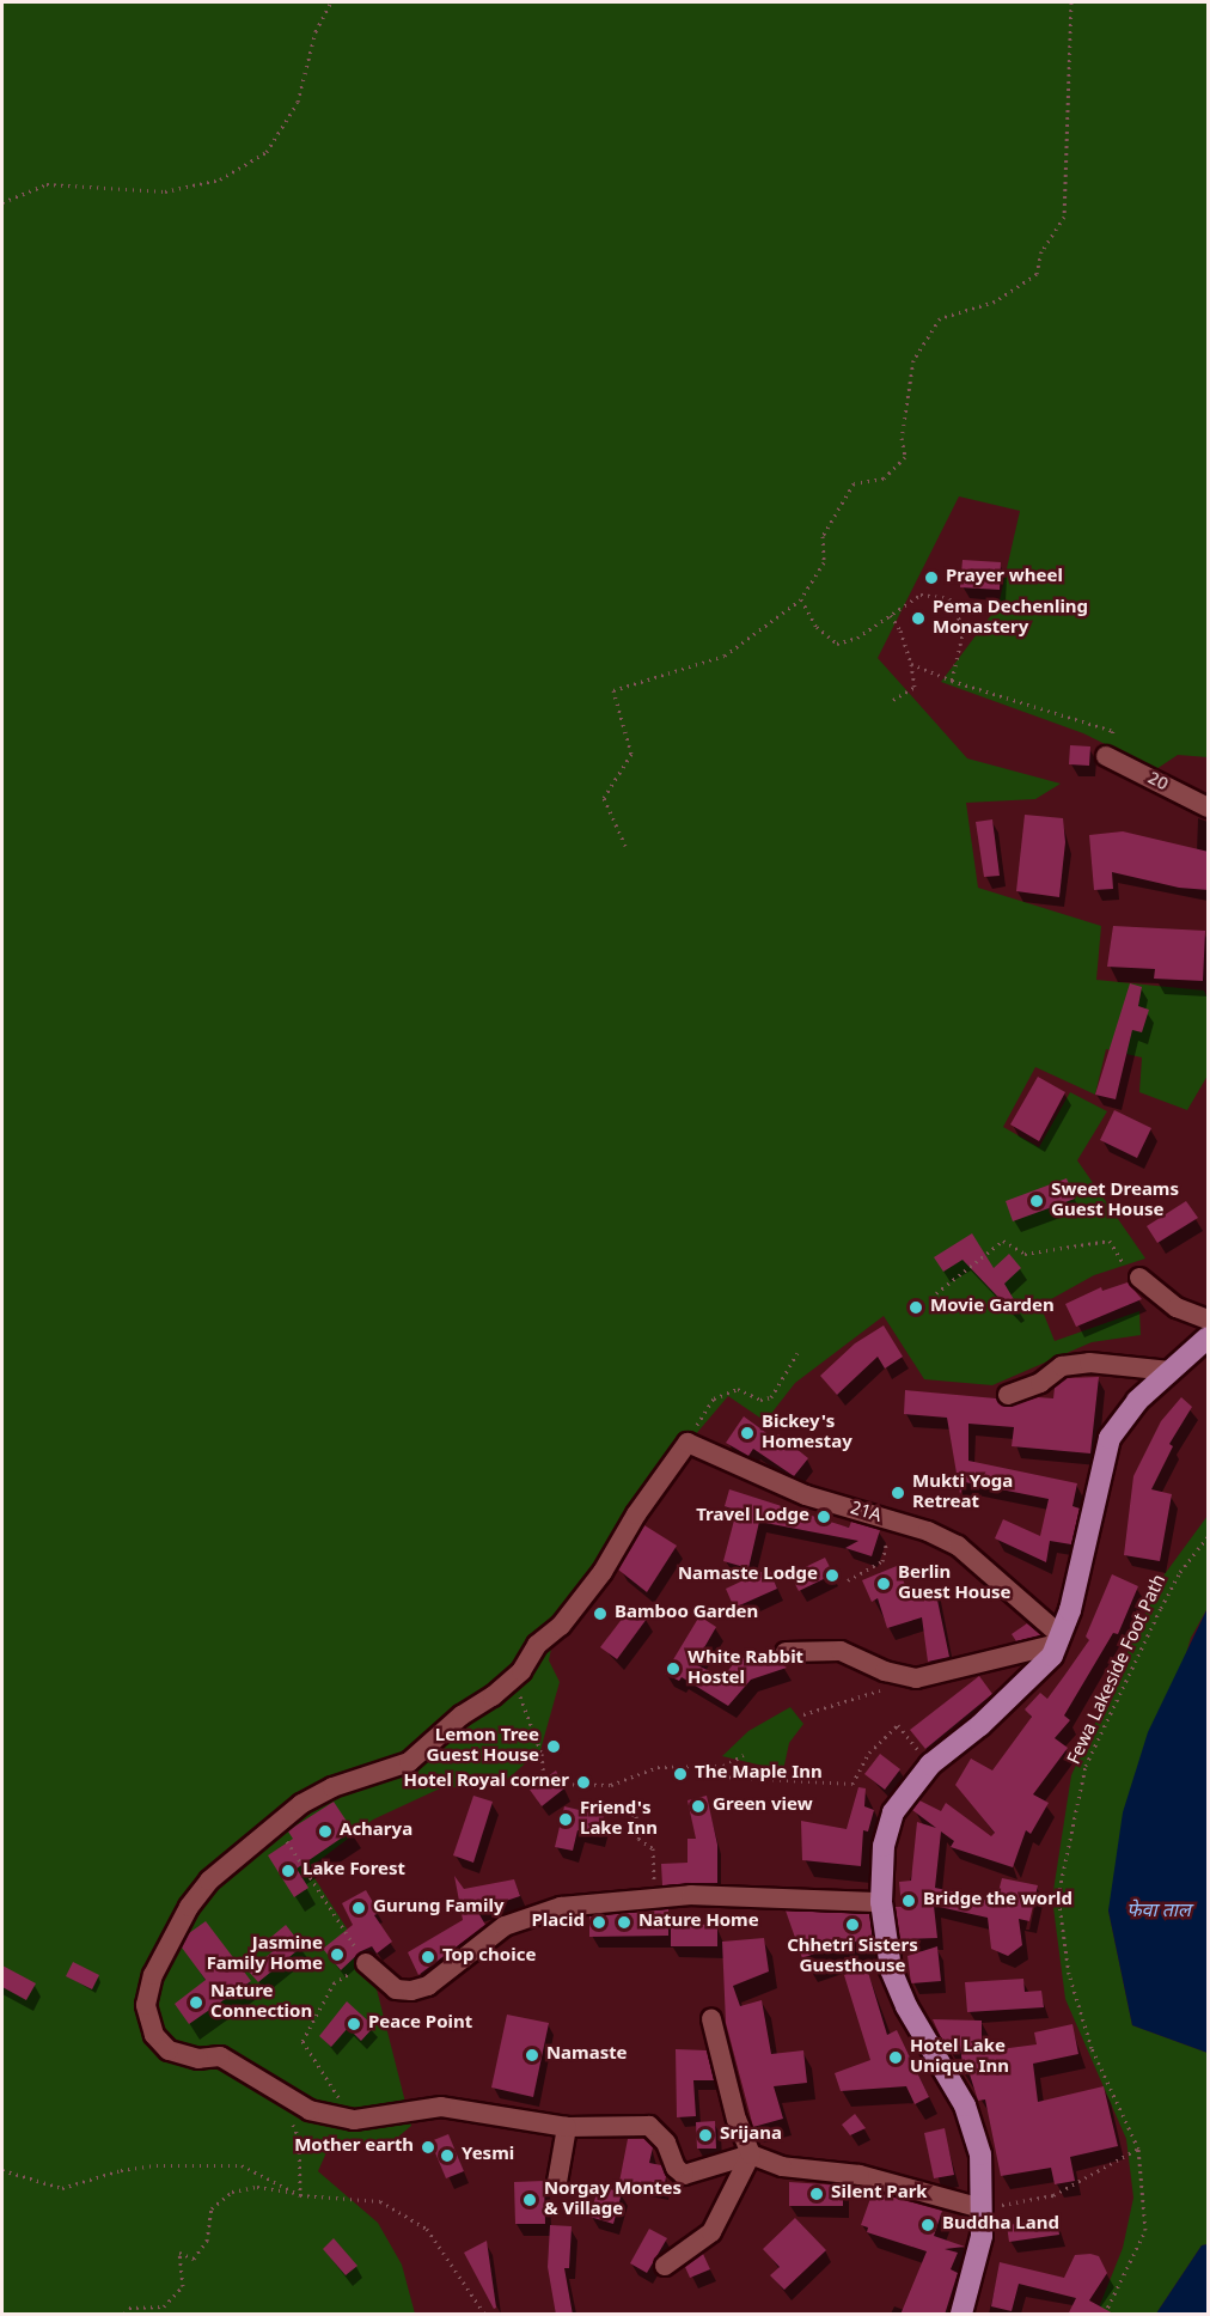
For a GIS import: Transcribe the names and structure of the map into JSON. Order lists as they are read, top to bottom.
{
  "streets": {
    "street": ["20", "21A"],
    "path": ["Fewa Lakeside Foot Path"]
  },
  "water": ["फेवा ताल"],
  "places": [
    "Prayer wheel",
    "Pema Dechenling Monastery",
    "Sweet Dreams Guest House",
    "Movie Garden",
    "Bickey's Homestay",
    "Mukti Yoga Retreat",
    "Travel Lodge",
    "Namaste Lodge",
    "Berlin Guest House",
    "Bamboo Garden",
    "White Rabbit Hostel",
    "Lemon Tree Guest House",
    "The Maple Inn",
    "Hotel Royal corner",
    "Green view",
    "Friend's Lake Inn",
    "Acharya",
    "Lake Forest",
    "Bridge the world",
    "Gurung Family",
    "Placid",
    "Nature Home",
    "Chhetri Sisters Guesthouse",
    "Jasmine Family Home",
    "Top choice",
    "Nature Connection",
    "Peace Point",
    "Namaste",
    "Hotel Lake Unique Inn",
    "Srijana",
    "Mother earth",
    "Yesmi",
    "Silent Park",
    "Norgay Montes & Village",
    "Buddha Land"
  ]
}
